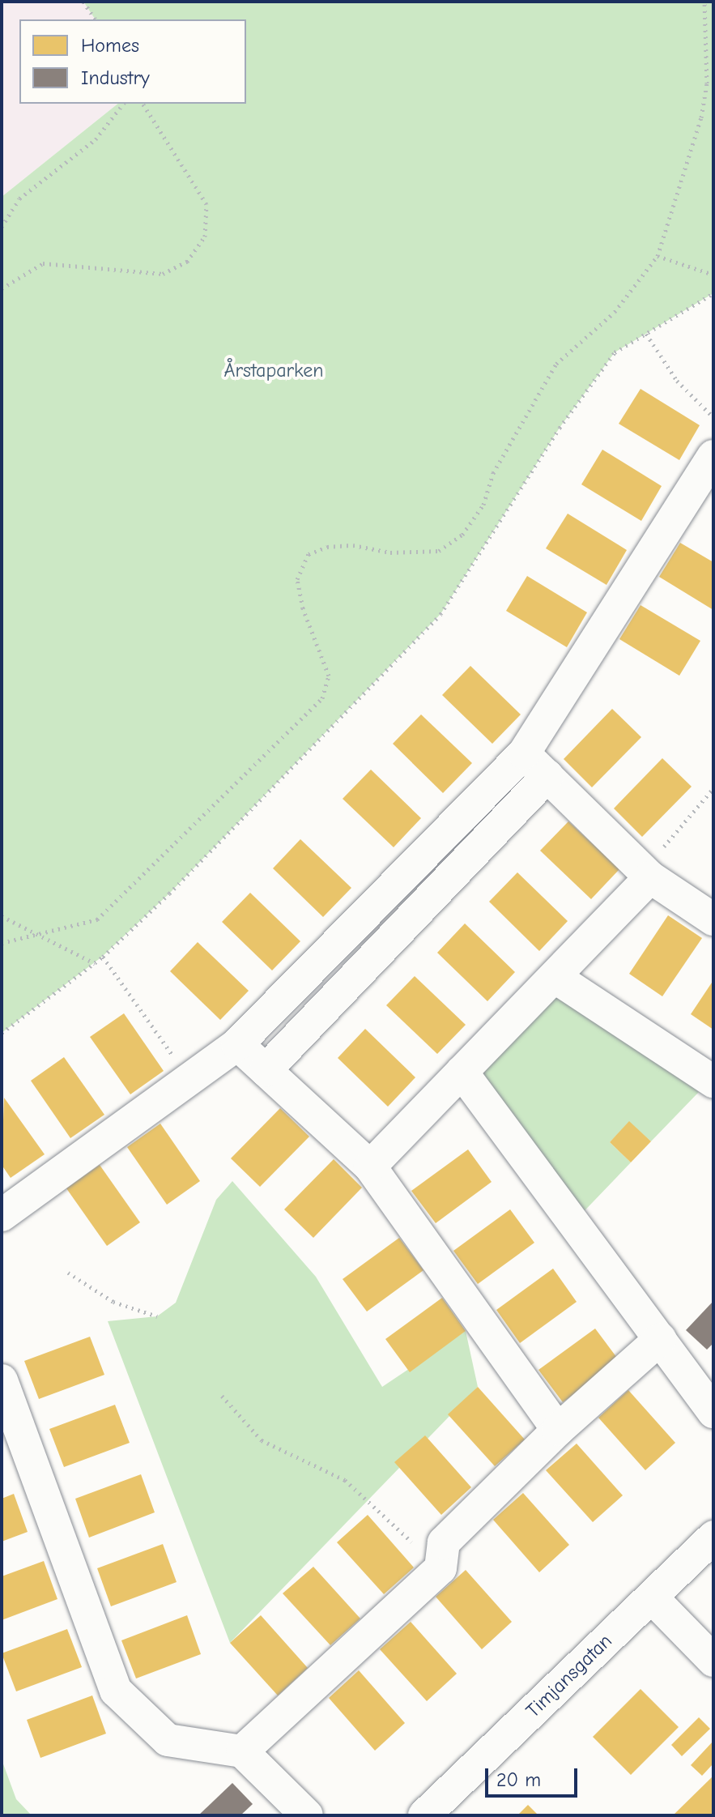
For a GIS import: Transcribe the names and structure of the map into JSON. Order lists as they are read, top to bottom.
{
  "streets": {
    "street": ["Timjansgatan"]
  },
  "parks": ["Årstaparken"],
  "legend": ["Homes", "Industry"],
  "scale_bar": "20 m"
}
